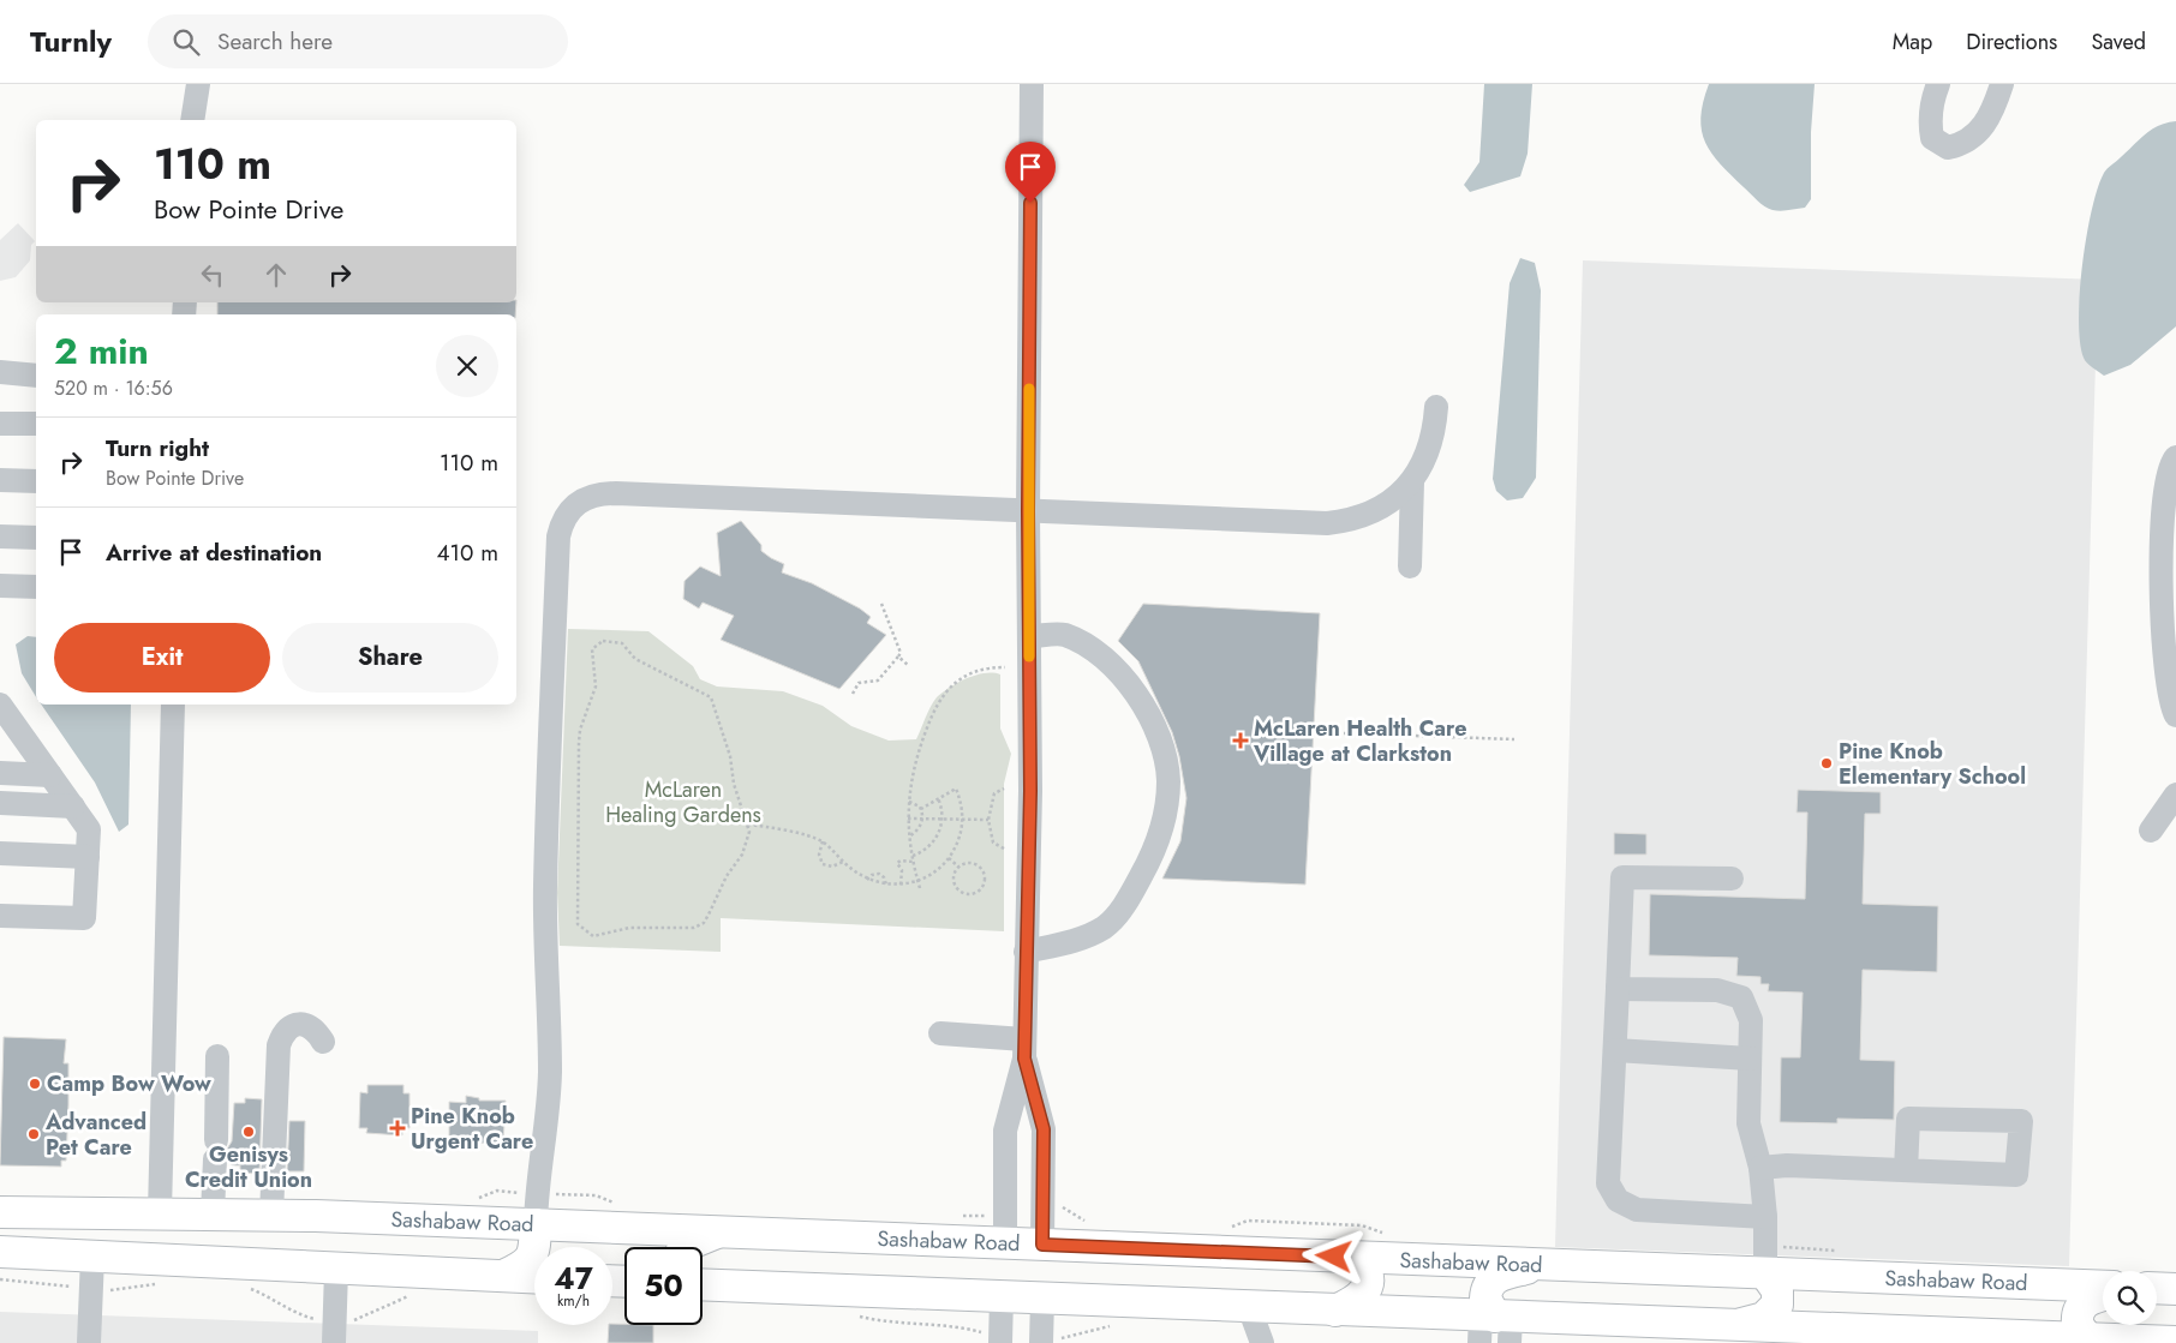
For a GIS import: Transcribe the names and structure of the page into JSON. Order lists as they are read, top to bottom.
{
  "streets": {
    "main road": ["Sashabaw Road"]
  },
  "parks": ["McLaren Healing Gardens"],
  "places": {
    "health": ["McLaren Health Care Village at Clarkston", "Pine Knob Urgent Care"],
    "other": [
      "Pine Knob Elementary School",
      "Camp Bow Wow",
      "Genisys Credit Union",
      "Advanced Pet Care"
    ]
  },
  "page": {
    "header": "Turnly",
    "search": "Search here",
    "nav": ["Map", "Directions", "Saved"],
    "turn": ["110 m", "Bow Pointe Drive"],
    "heading": ["2 min", "520 m · 16:56"],
    "list": [
      {
        "name": "Turn right",
        "note": "Bow Pointe Drive",
        "value": "110 m"
      },
      {
        "name": "Arrive at destination",
        "value": "410 m"
      }
    ],
    "buttons": ["Exit", "Share"],
    "speed": "47 km/h",
    "limit": "50"
  }
}
